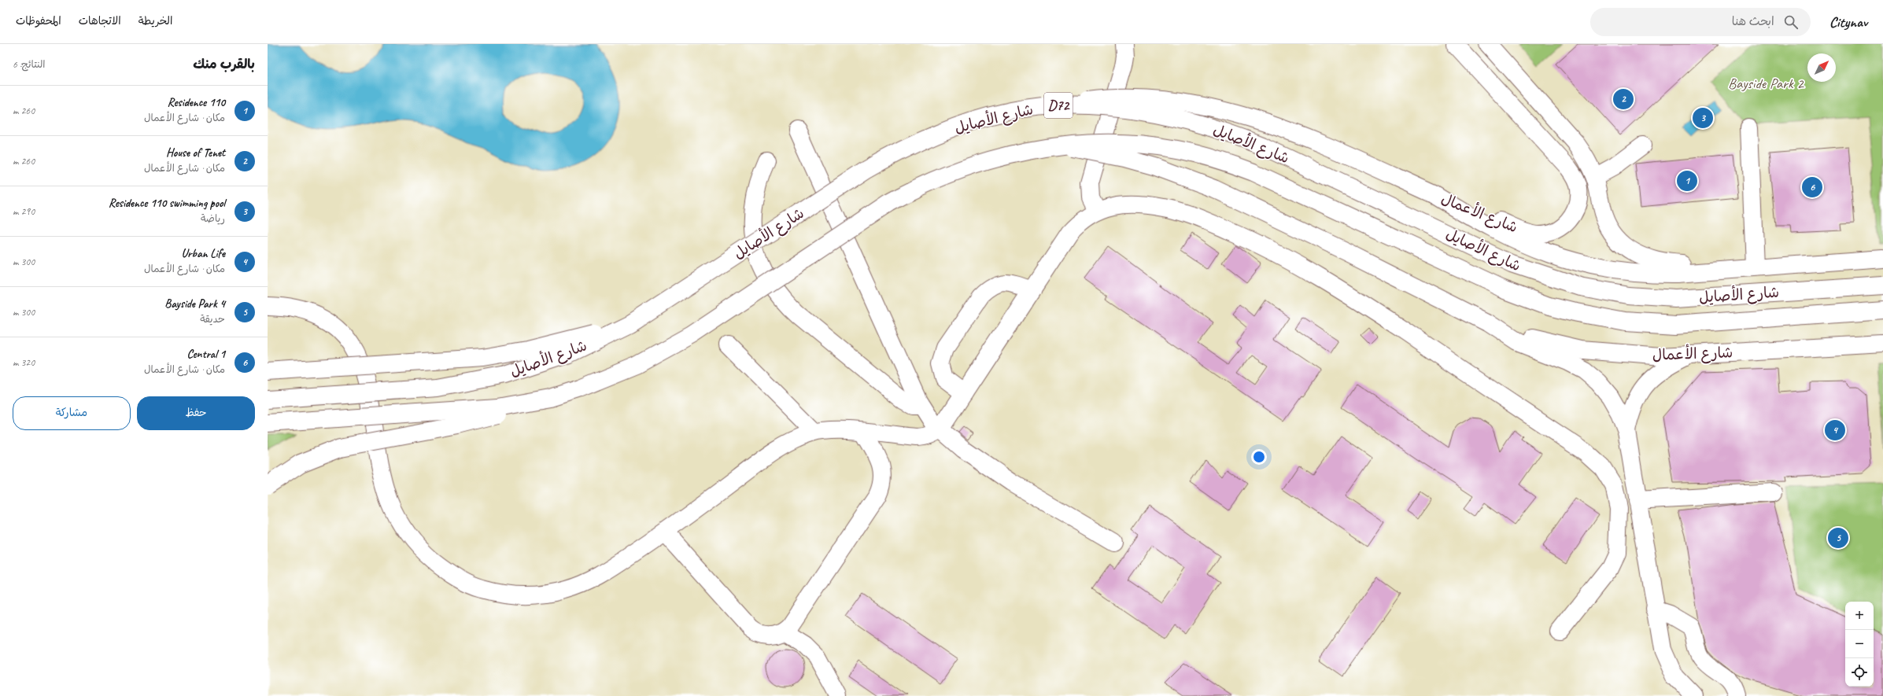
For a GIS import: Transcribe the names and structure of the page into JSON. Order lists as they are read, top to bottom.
{
  "streets": {
    "main road": ["D72", "شارع الأصايل", "شارع الأعمال"]
  },
  "crossings": [
    ["شارع الأصايل", "شارع الأعمال"]
  ],
  "parks": ["Bayside Park 2"],
  "north": "top right",
  "page": {
    "header": "Citynav",
    "search": "ابحث هنا",
    "nav": ["الخريطة", "الاتجاهات", "المحفوظات"],
    "heading": ["بالقرب منك", "النتائج: 6"],
    "list": [
      {
        "mark": "1",
        "name": "Residence 110",
        "note": "مكان · شارع الأعمال",
        "value": "260 m"
      },
      {
        "mark": "2",
        "name": "House of Tenet",
        "note": "مكان · شارع الأعمال",
        "value": "260 m"
      },
      {
        "mark": "3",
        "name": "Residence 110 swimming pool",
        "note": "رياضة",
        "value": "290 m"
      },
      {
        "mark": "4",
        "name": "Urban Life",
        "note": "مكان · شارع الأعمال",
        "value": "300 m"
      },
      {
        "mark": "5",
        "name": "Bayside Park 4",
        "note": "حديقة",
        "value": "300 m"
      },
      {
        "mark": "6",
        "name": "Central 1",
        "note": "مكان · شارع الأعمال",
        "value": "320 m"
      }
    ],
    "pins": [
      "2",
      "3",
      "1",
      "6",
      "4",
      "5"
    ],
    "buttons": ["حفظ", "مشاركة"],
    "map_buttons": ["+", "−"]
  }
}
